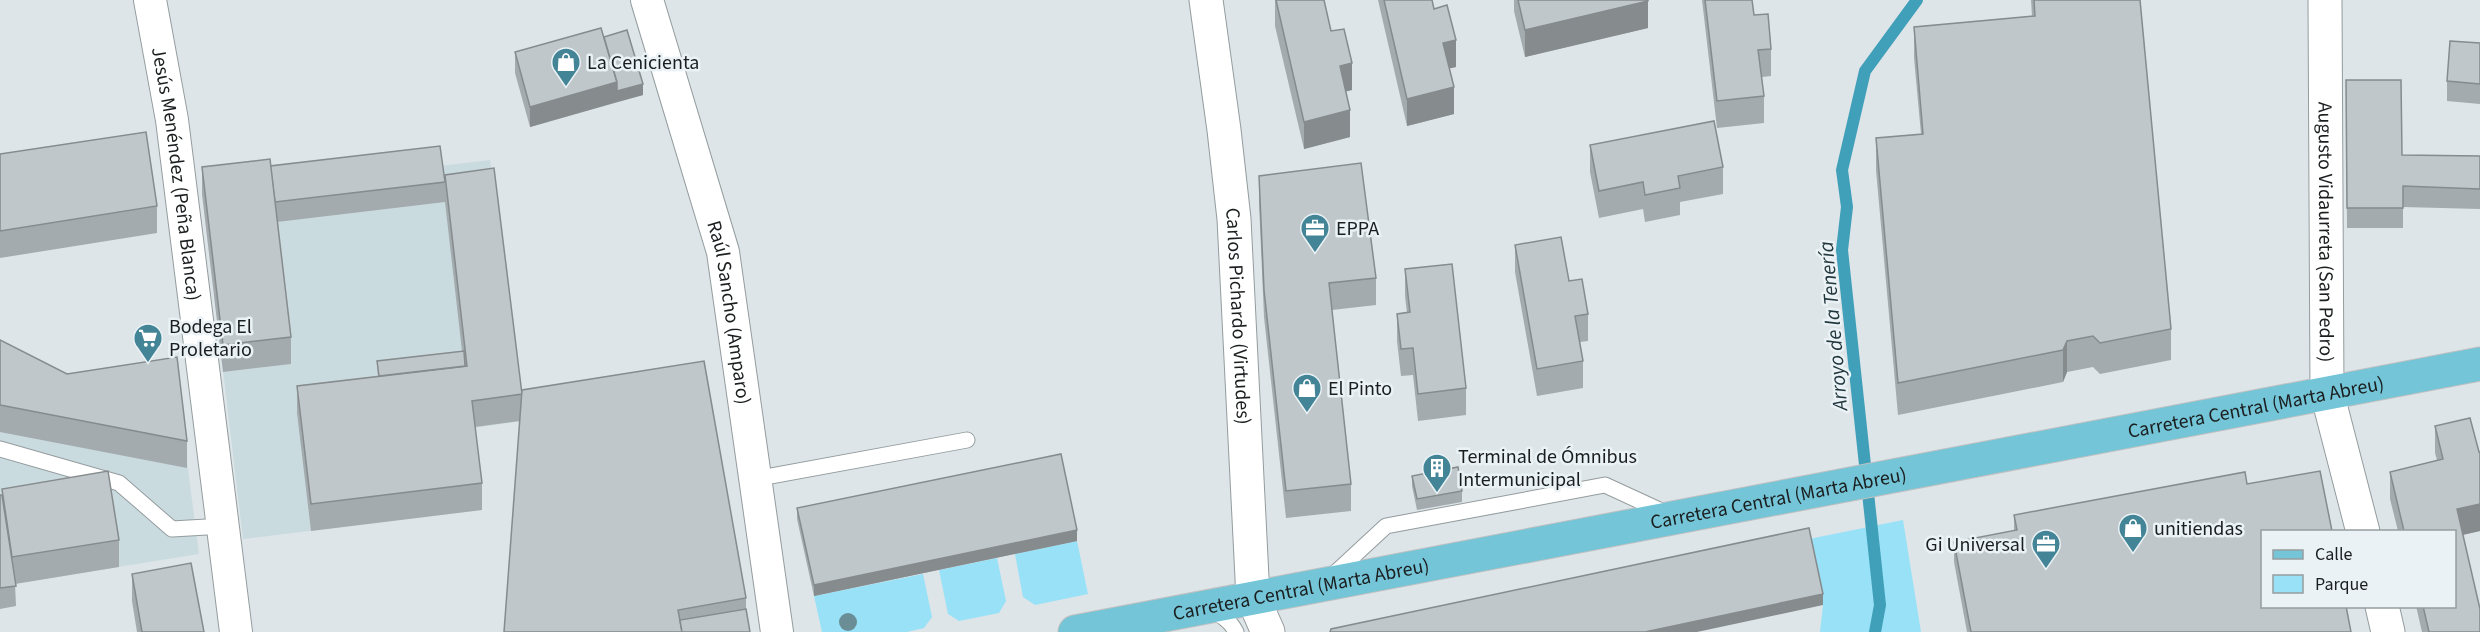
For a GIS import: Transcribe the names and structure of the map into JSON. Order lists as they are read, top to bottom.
{
  "streets": {
    "main road": ["Carretera Central (Marta Abreu)"],
    "street": [
      "Jesús Menéndez (Peña Blanca)",
      "Augusto Vidaurreta (San Pedro)",
      "Raúl Sancho (Amparo)",
      "Carlos Pichardo (Virtudes)"
    ]
  },
  "crossings": [
    ["Augusto Vidaurreta (San Pedro)", "Carretera Central (Marta Abreu)"],
    ["Carlos Pichardo (Virtudes)", "Carretera Central (Marta Abreu)"]
  ],
  "water": ["Arroyo de la Tenería"],
  "places": {
    "shop": ["La Cenicienta", "El Pinto", "unitiendas"],
    "office": ["EPPA", "Gi Universal"],
    "supermarket": ["Bodega El Proletario"],
    "building": ["Terminal de Ómnibus Intermunicipal"]
  },
  "legend": ["Calle", "Parque"]
}
